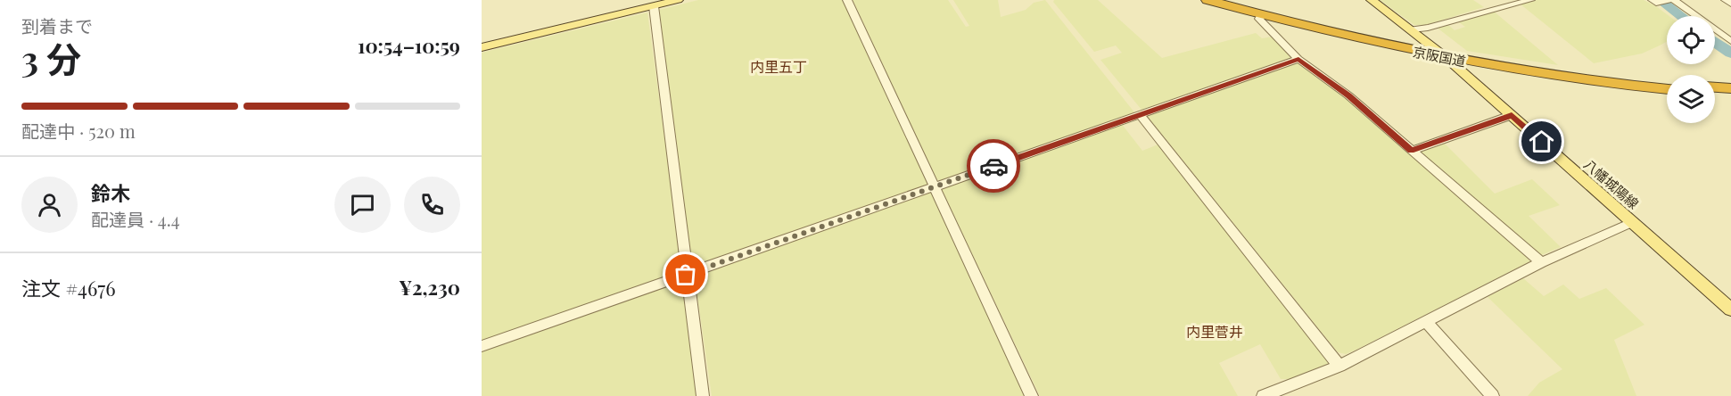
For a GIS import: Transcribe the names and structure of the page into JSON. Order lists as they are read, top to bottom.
{
  "streets": {
    "highway": ["京阪国道"],
    "main road": ["八幡城陽線"]
  },
  "crossings": [
    ["京阪国道", "八幡城陽線"]
  ],
  "districts": ["内里五丁", "内里菅井"],
  "page": {
    "heading": ["3 分", "到着まで", "10:54–10:59"],
    "panel": [
      "鈴木",
      "配達員 · 4.4",
      "注文 #4676",
      "¥2,230"
    ],
    "bar": "配達中 · 520 m"
  }
}
